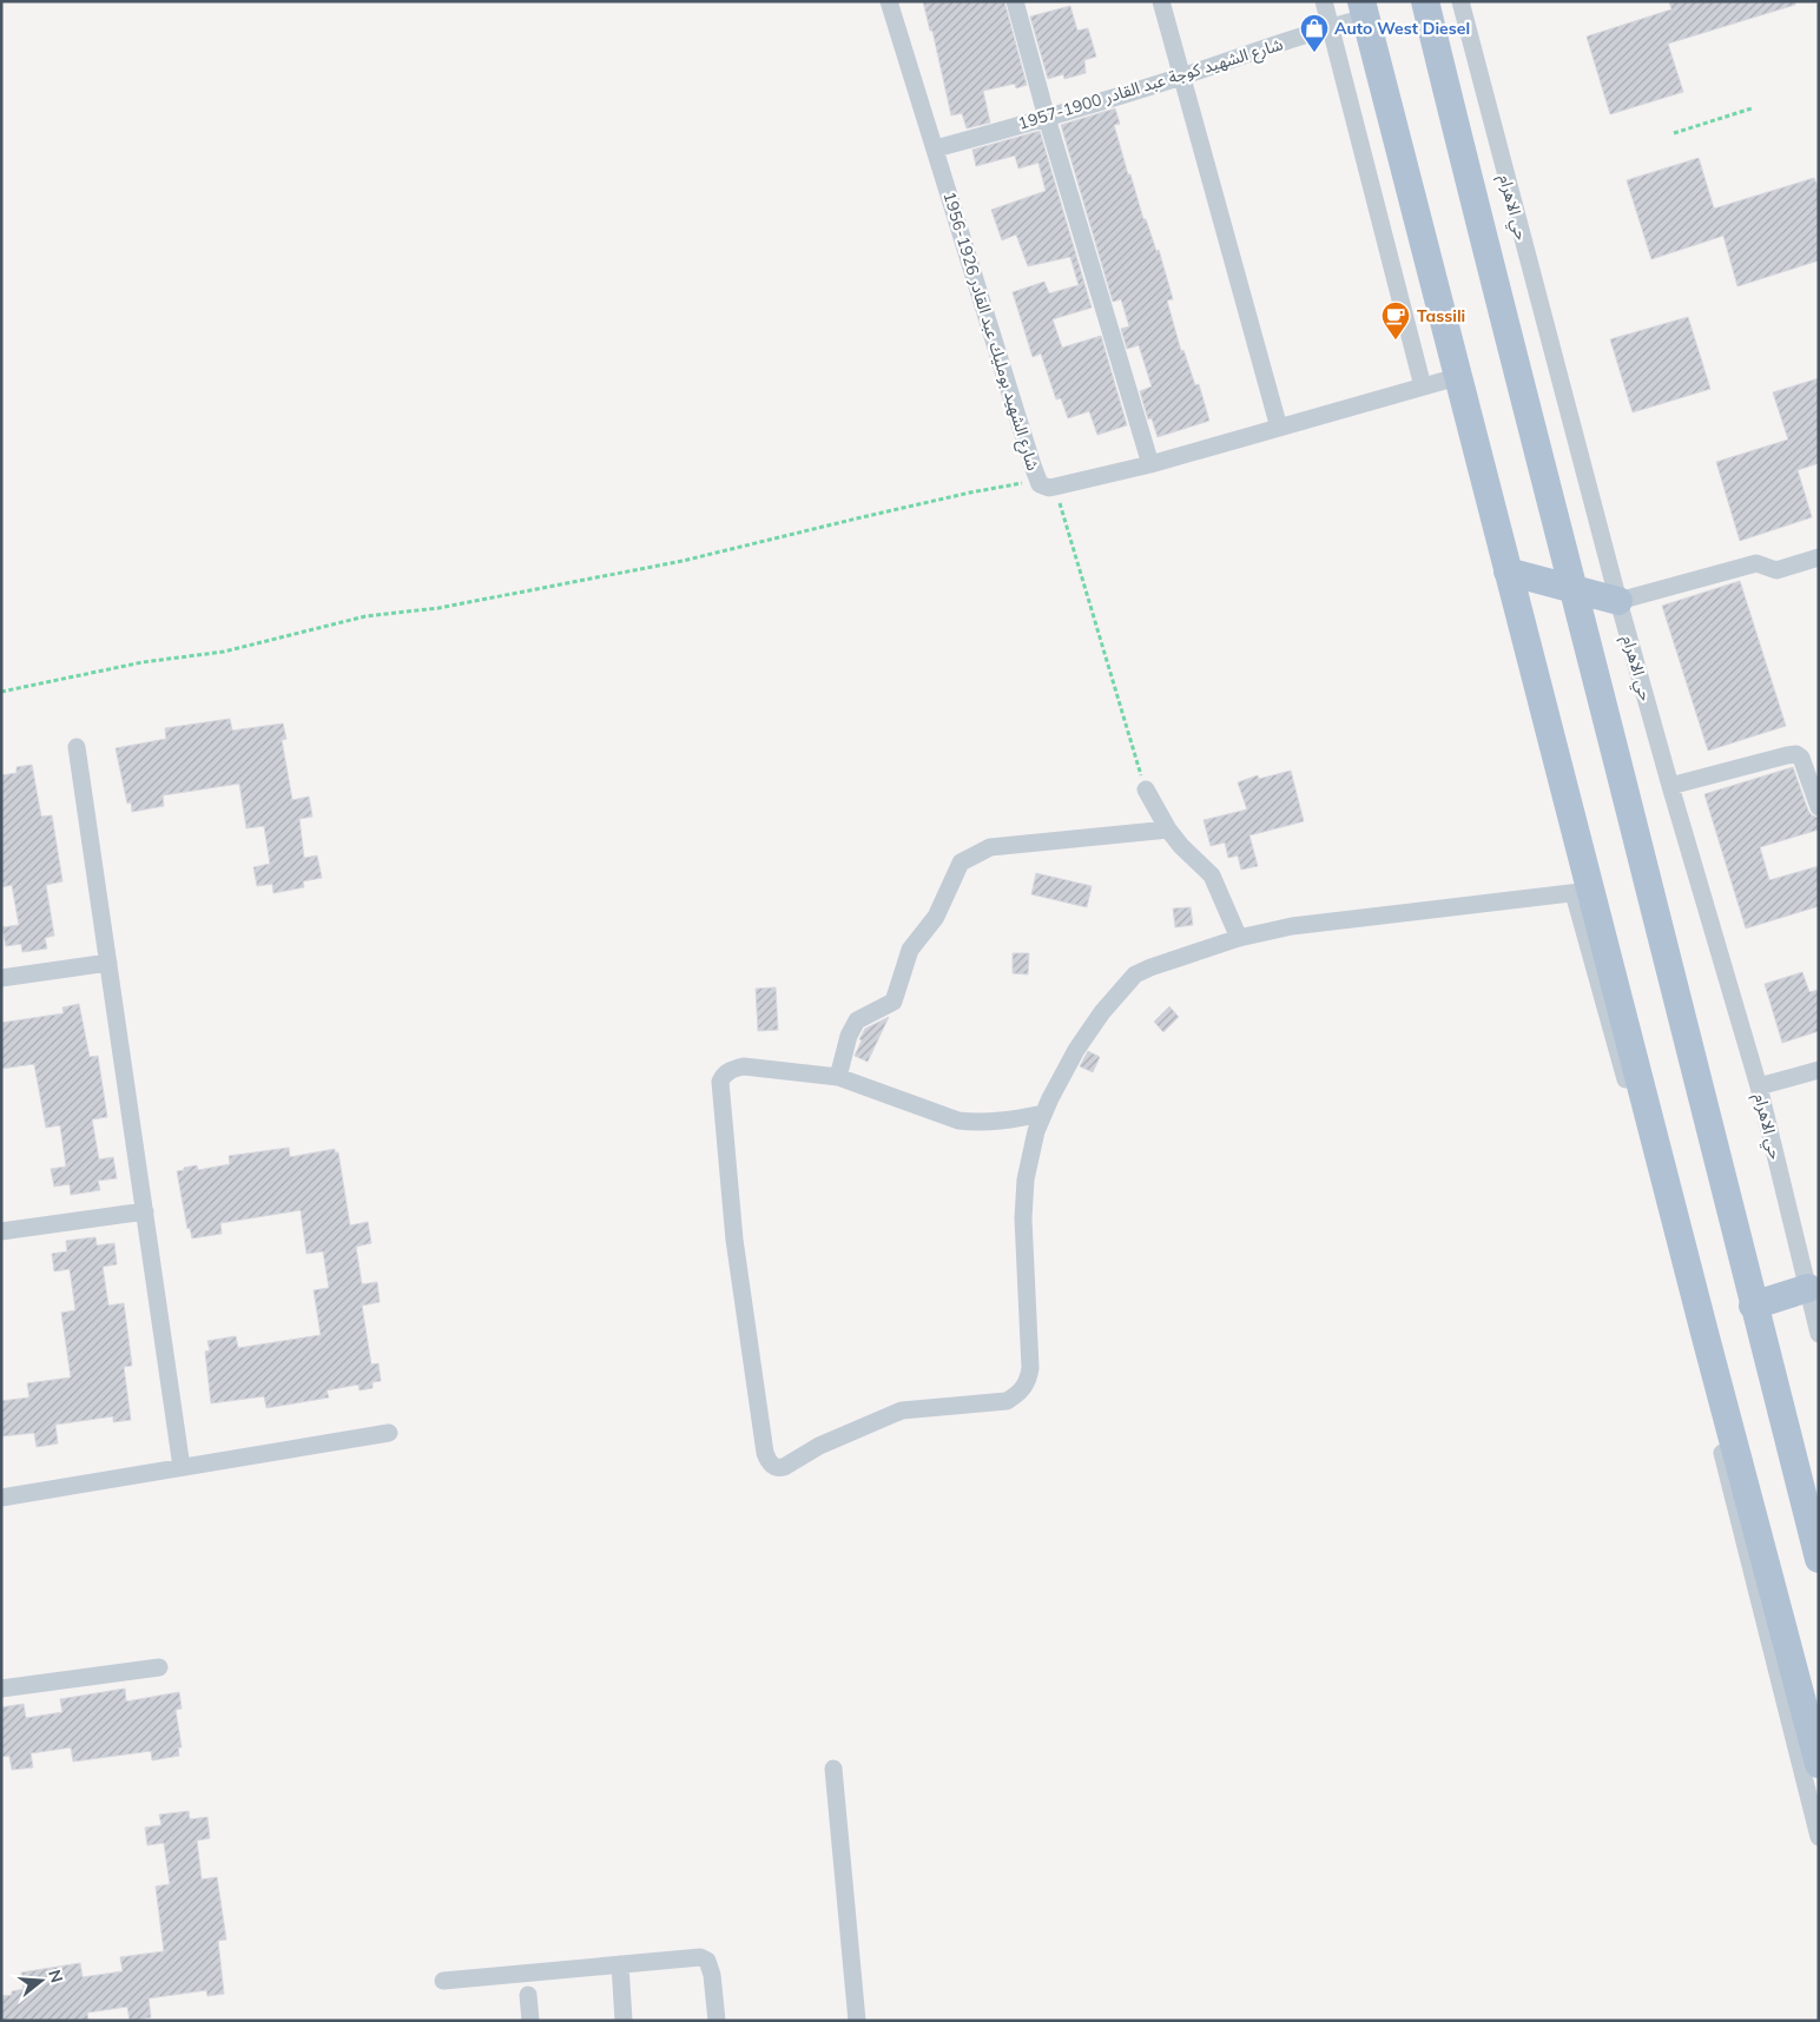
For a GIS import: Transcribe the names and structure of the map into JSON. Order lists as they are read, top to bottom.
{
  "streets": {
    "street": ["شارع الشهيد كوجة عبد القادر 1900-1957", "حي الاهرام", "شارع الشهيد بومليك عبد القادر 1926-1956"]
  },
  "crossings": [
    ["شارع الشهيد كوجة عبد القادر 1900-1957", "شارع الشهيد بومليك عبد القادر 1926-1956"]
  ],
  "places": {
    "shop": ["Auto West Diesel"],
    "cafe": ["Tassili"]
  },
  "north": "right"
}
